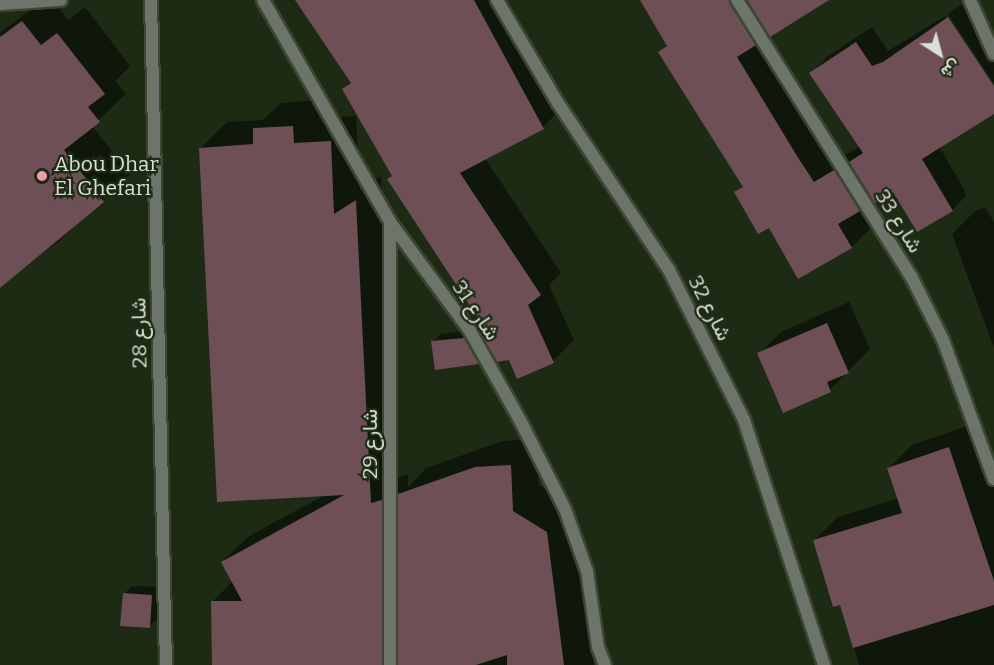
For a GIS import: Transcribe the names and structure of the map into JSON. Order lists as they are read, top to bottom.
{
  "streets": {
    "street": [
      "شارع 33",
      "شارع 32",
      "شارع 31",
      "شارع 28",
      "شارع 29"
    ]
  },
  "crossings": [
    ["شارع 31", "شارع 29"]
  ],
  "places": ["Abou Dhar El Ghefari"],
  "north": "bottom right"
}
